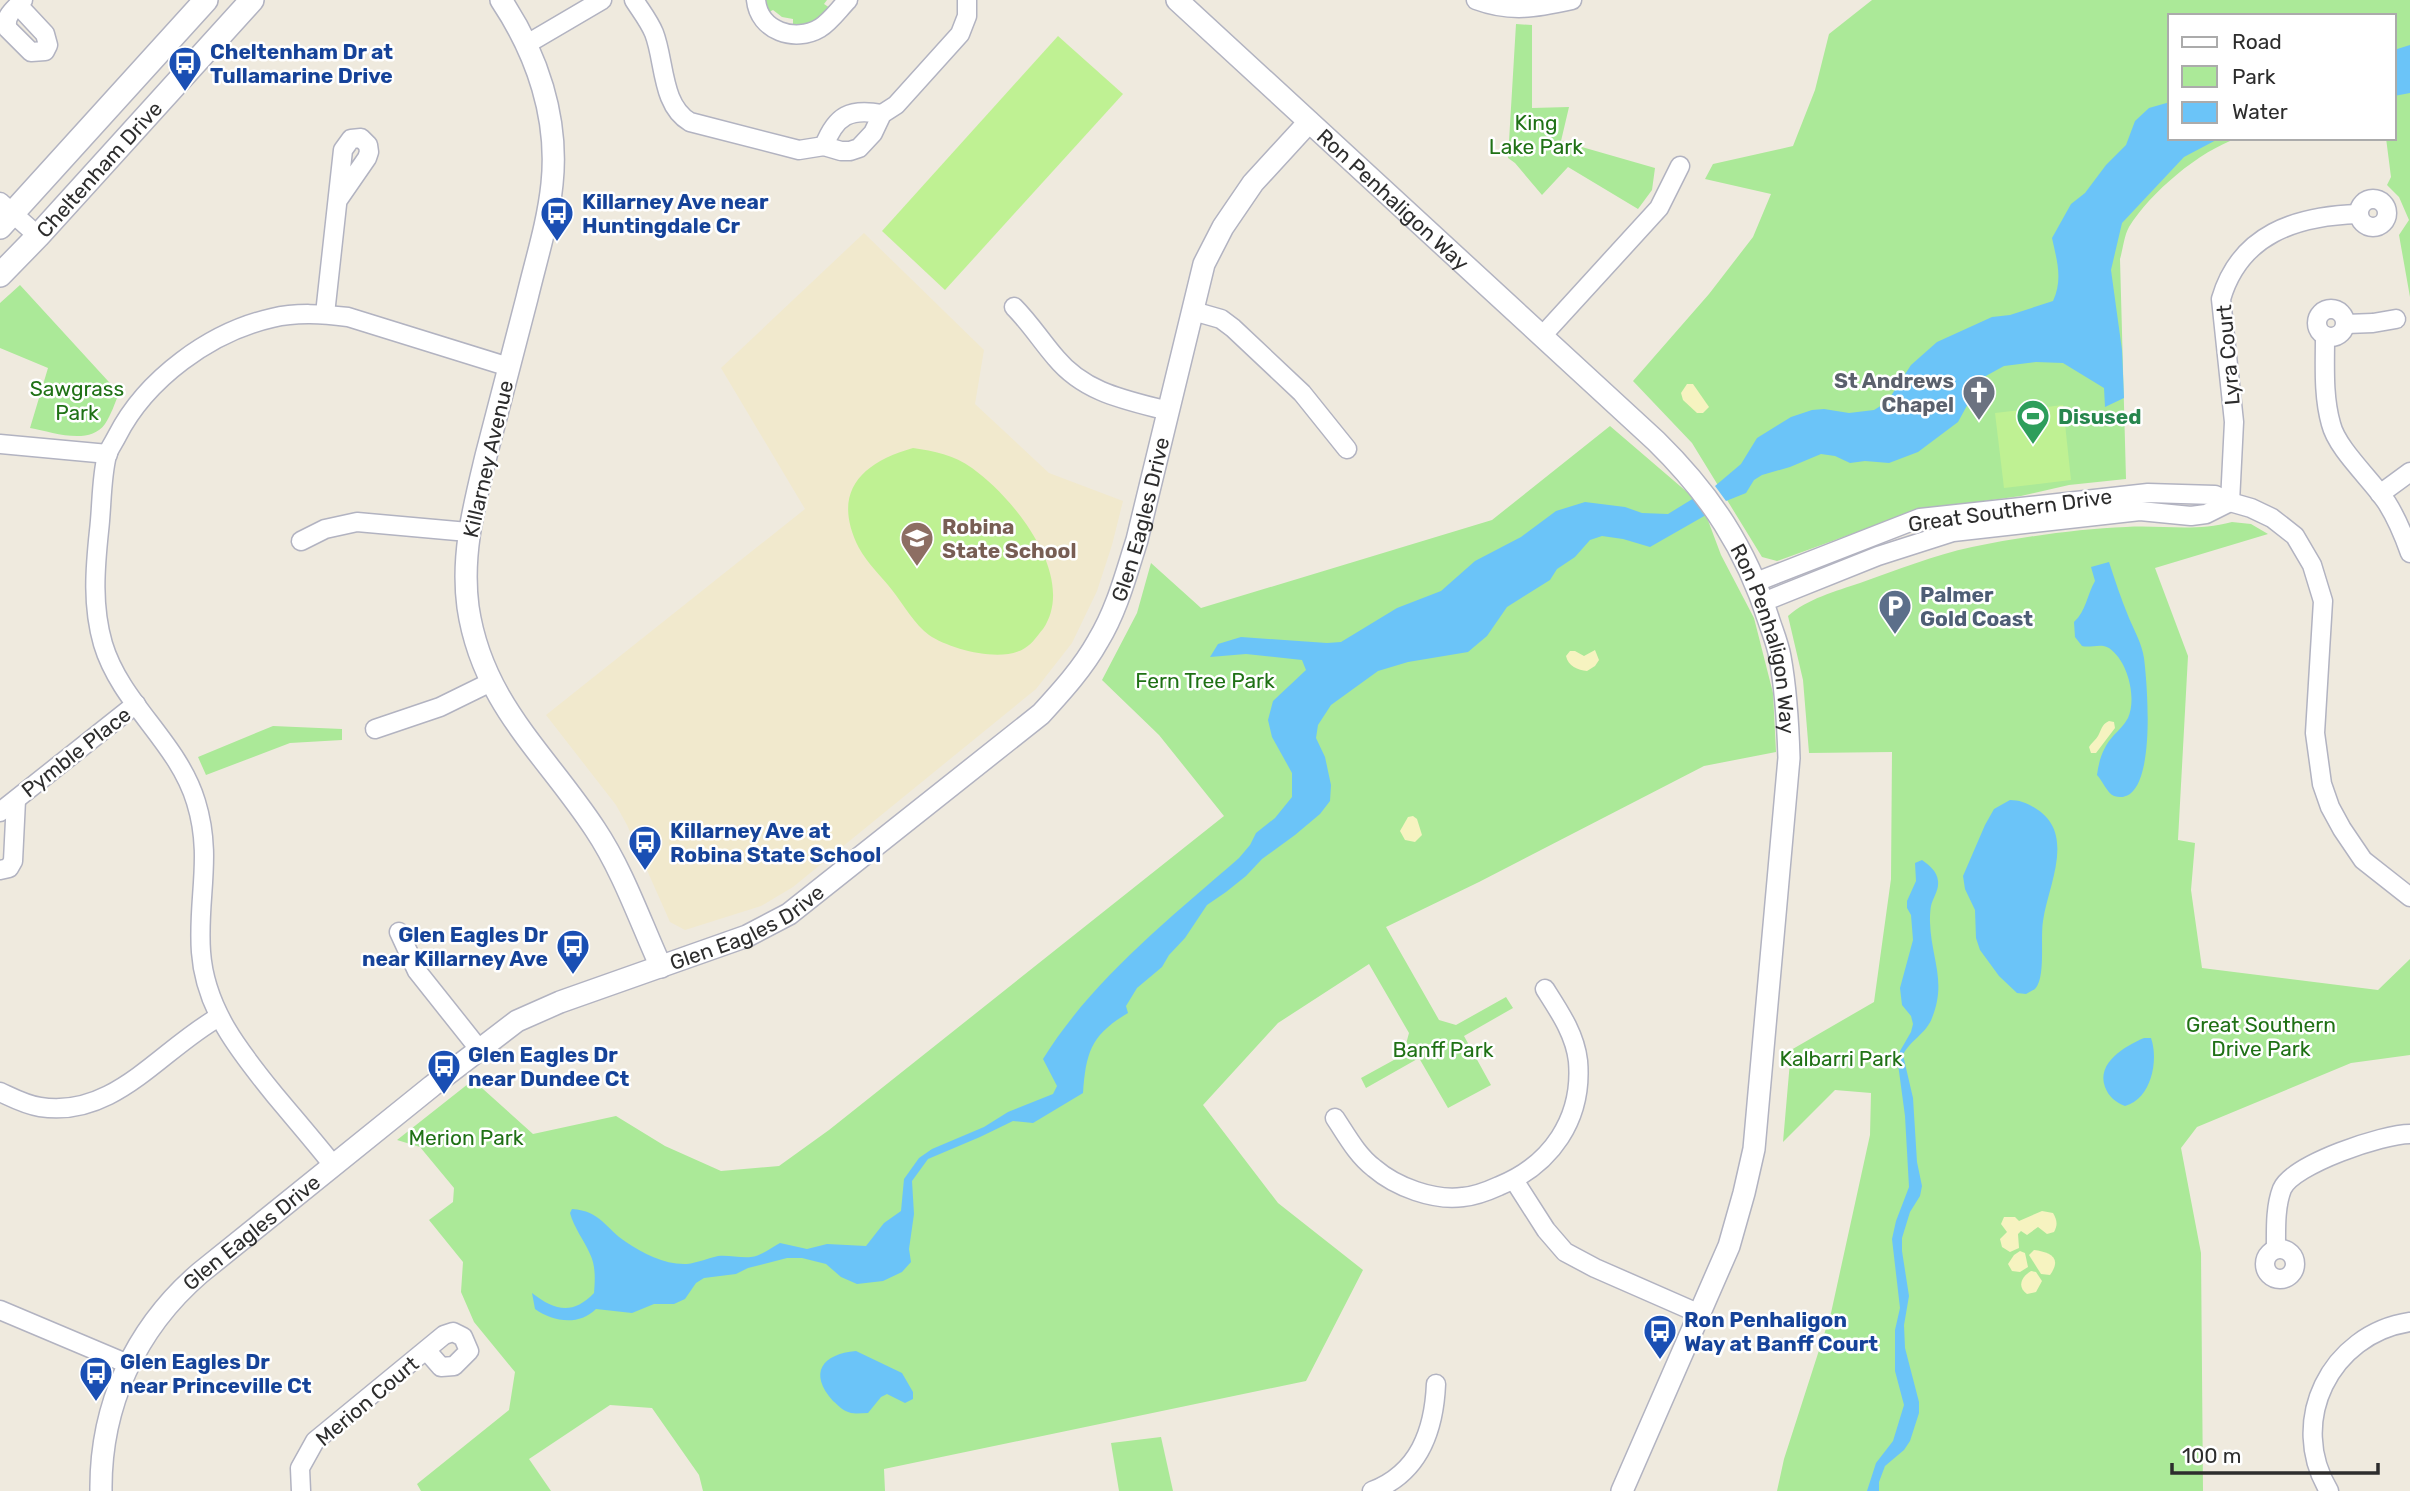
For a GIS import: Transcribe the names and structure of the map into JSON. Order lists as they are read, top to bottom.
{
  "streets": {
    "main road": ["Cheltenham Drive"],
    "street": [
      "Ron Penhaligon Way",
      "Lyra Court",
      "Killarney Avenue",
      "Great Southern Drive",
      "Glen Eagles Drive",
      "Pymble Place",
      "Merion Court"
    ]
  },
  "crossings": [
    ["Ron Penhaligon Way", "Great Southern Drive"],
    ["Ron Penhaligon Way", "Glen Eagles Drive"],
    ["Lyra Court", "Great Southern Drive"],
    ["Killarney Avenue", "Glen Eagles Drive"]
  ],
  "parks": [
    "King Lake Park",
    "Sawgrass Park",
    "Fern Tree Park",
    "Great Southern Drive Park",
    "Banff Park",
    "Kalbarri Park",
    "Merion Park"
  ],
  "places": {
    "bus stop": [
      "Cheltenham Dr at Tullamarine Drive",
      "Killarney Ave near Huntingdale Cr",
      "Killarney Ave at Robina State School",
      "Glen Eagles Dr near Killarney Ave",
      "Glen Eagles Dr near Dundee Ct",
      "Ron Penhaligon Way at Banff Court",
      "Glen Eagles Dr near Princeville Ct"
    ],
    "church": ["St Andrews Chapel"],
    "sports": ["Disused"],
    "school or university": ["Robina State School"],
    "parking": ["Palmer Gold Coast"]
  },
  "legend": ["Road", "Park", "Water"],
  "scale_bar": "100 m"
}
